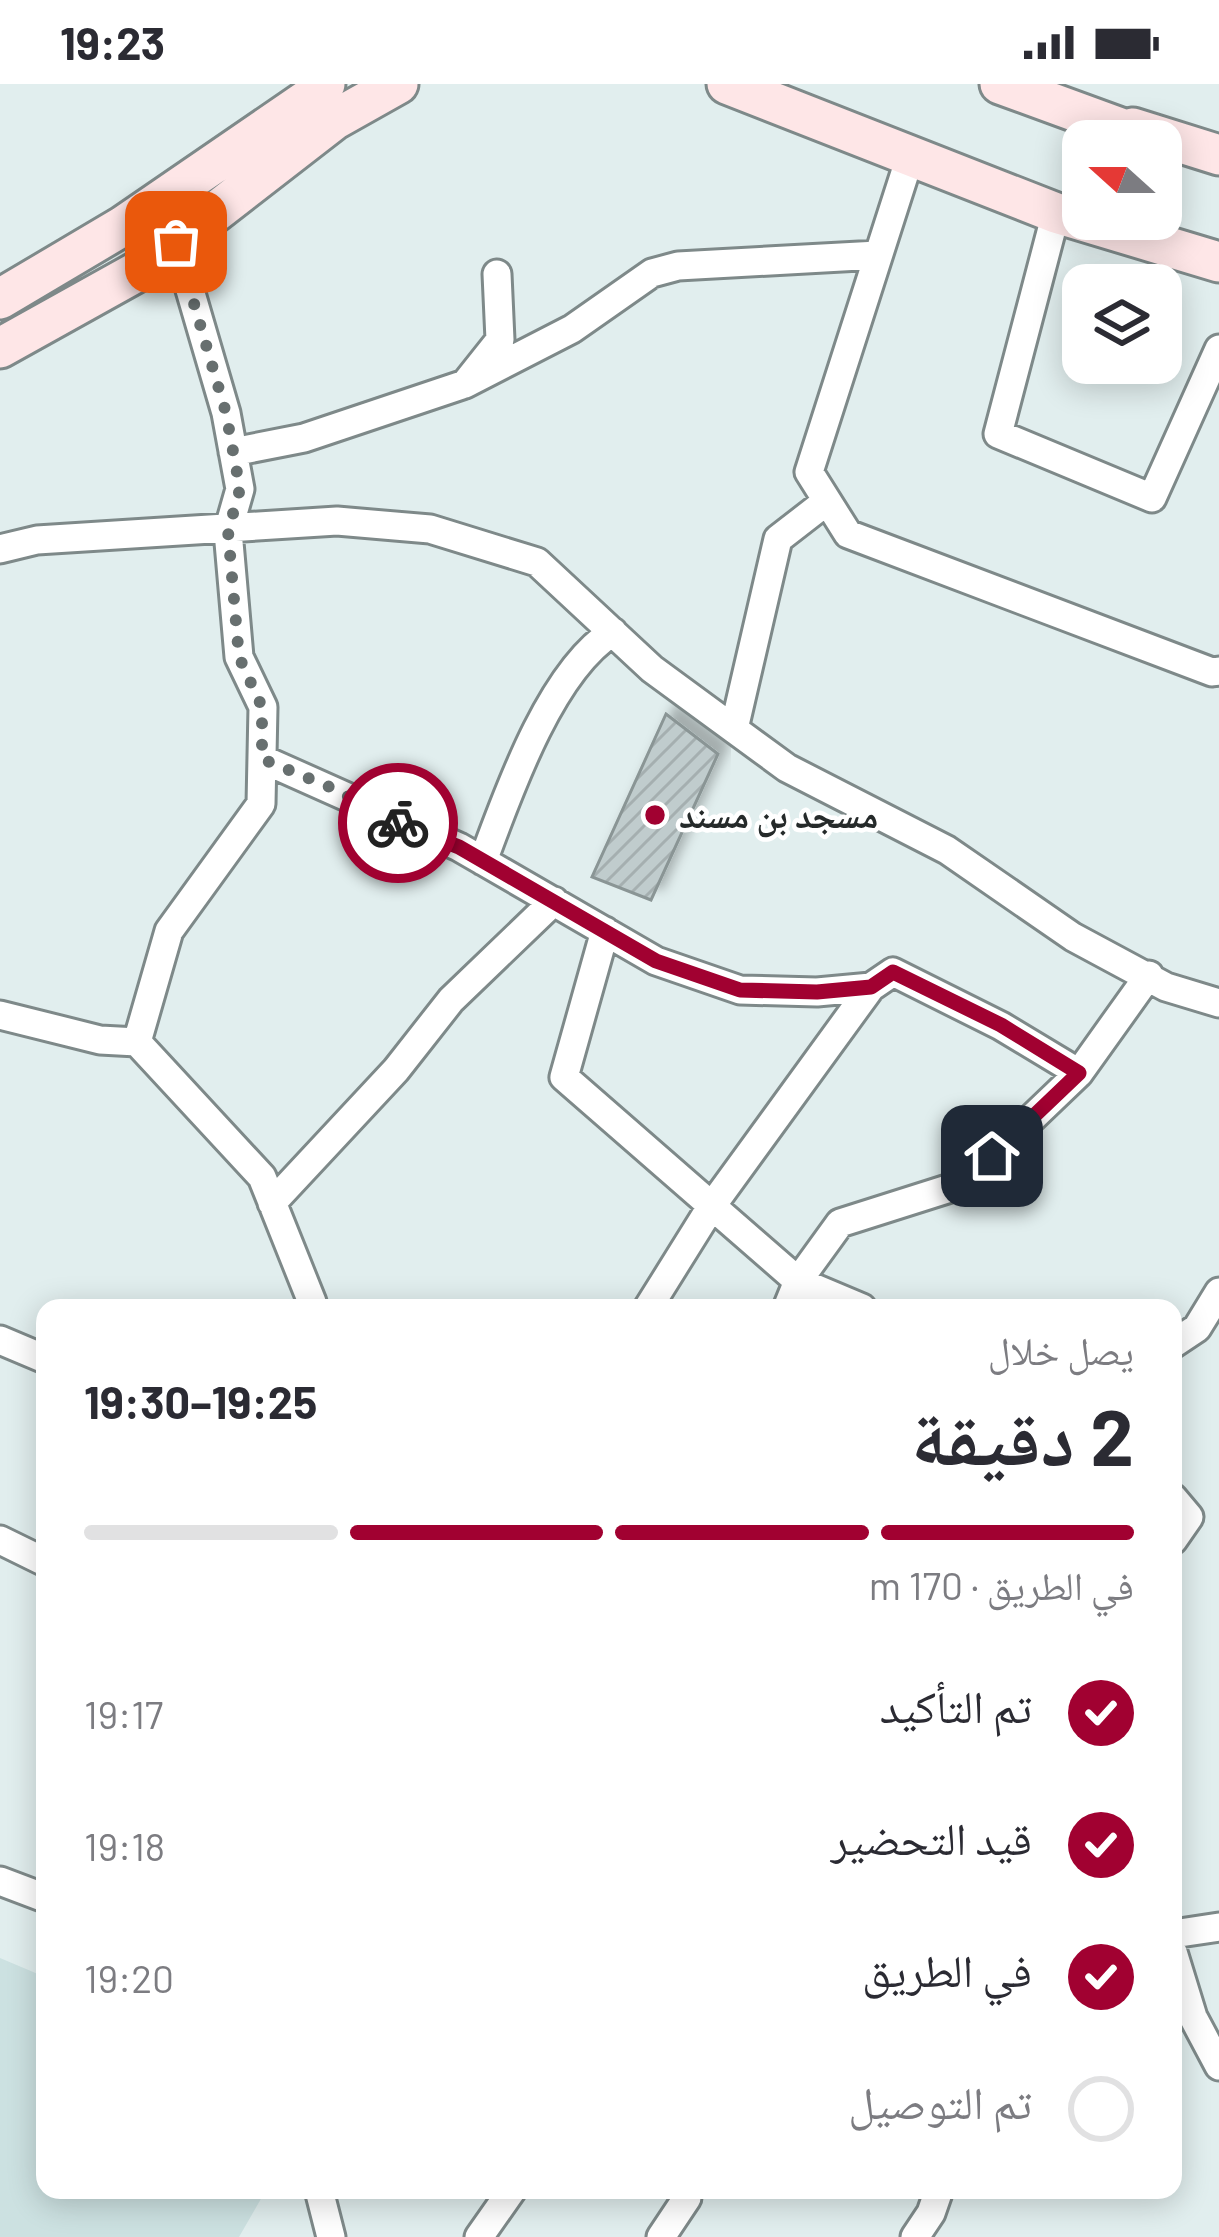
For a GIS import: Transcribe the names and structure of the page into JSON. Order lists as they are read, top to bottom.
{
  "places": ["مسجد بن مسند"],
  "north": "left",
  "page": {
    "status": "19:23",
    "heading": ["2 دقيقة", "يصل خلال", "19:25–19:30"],
    "bar": "في الطريق · 170 m",
    "list": [
      ["تم التأكيد", "19:17"],
      ["قيد التحضير", "19:18"],
      ["في الطريق", "19:20"],
      "تم التوصيل"
    ]
  }
}
